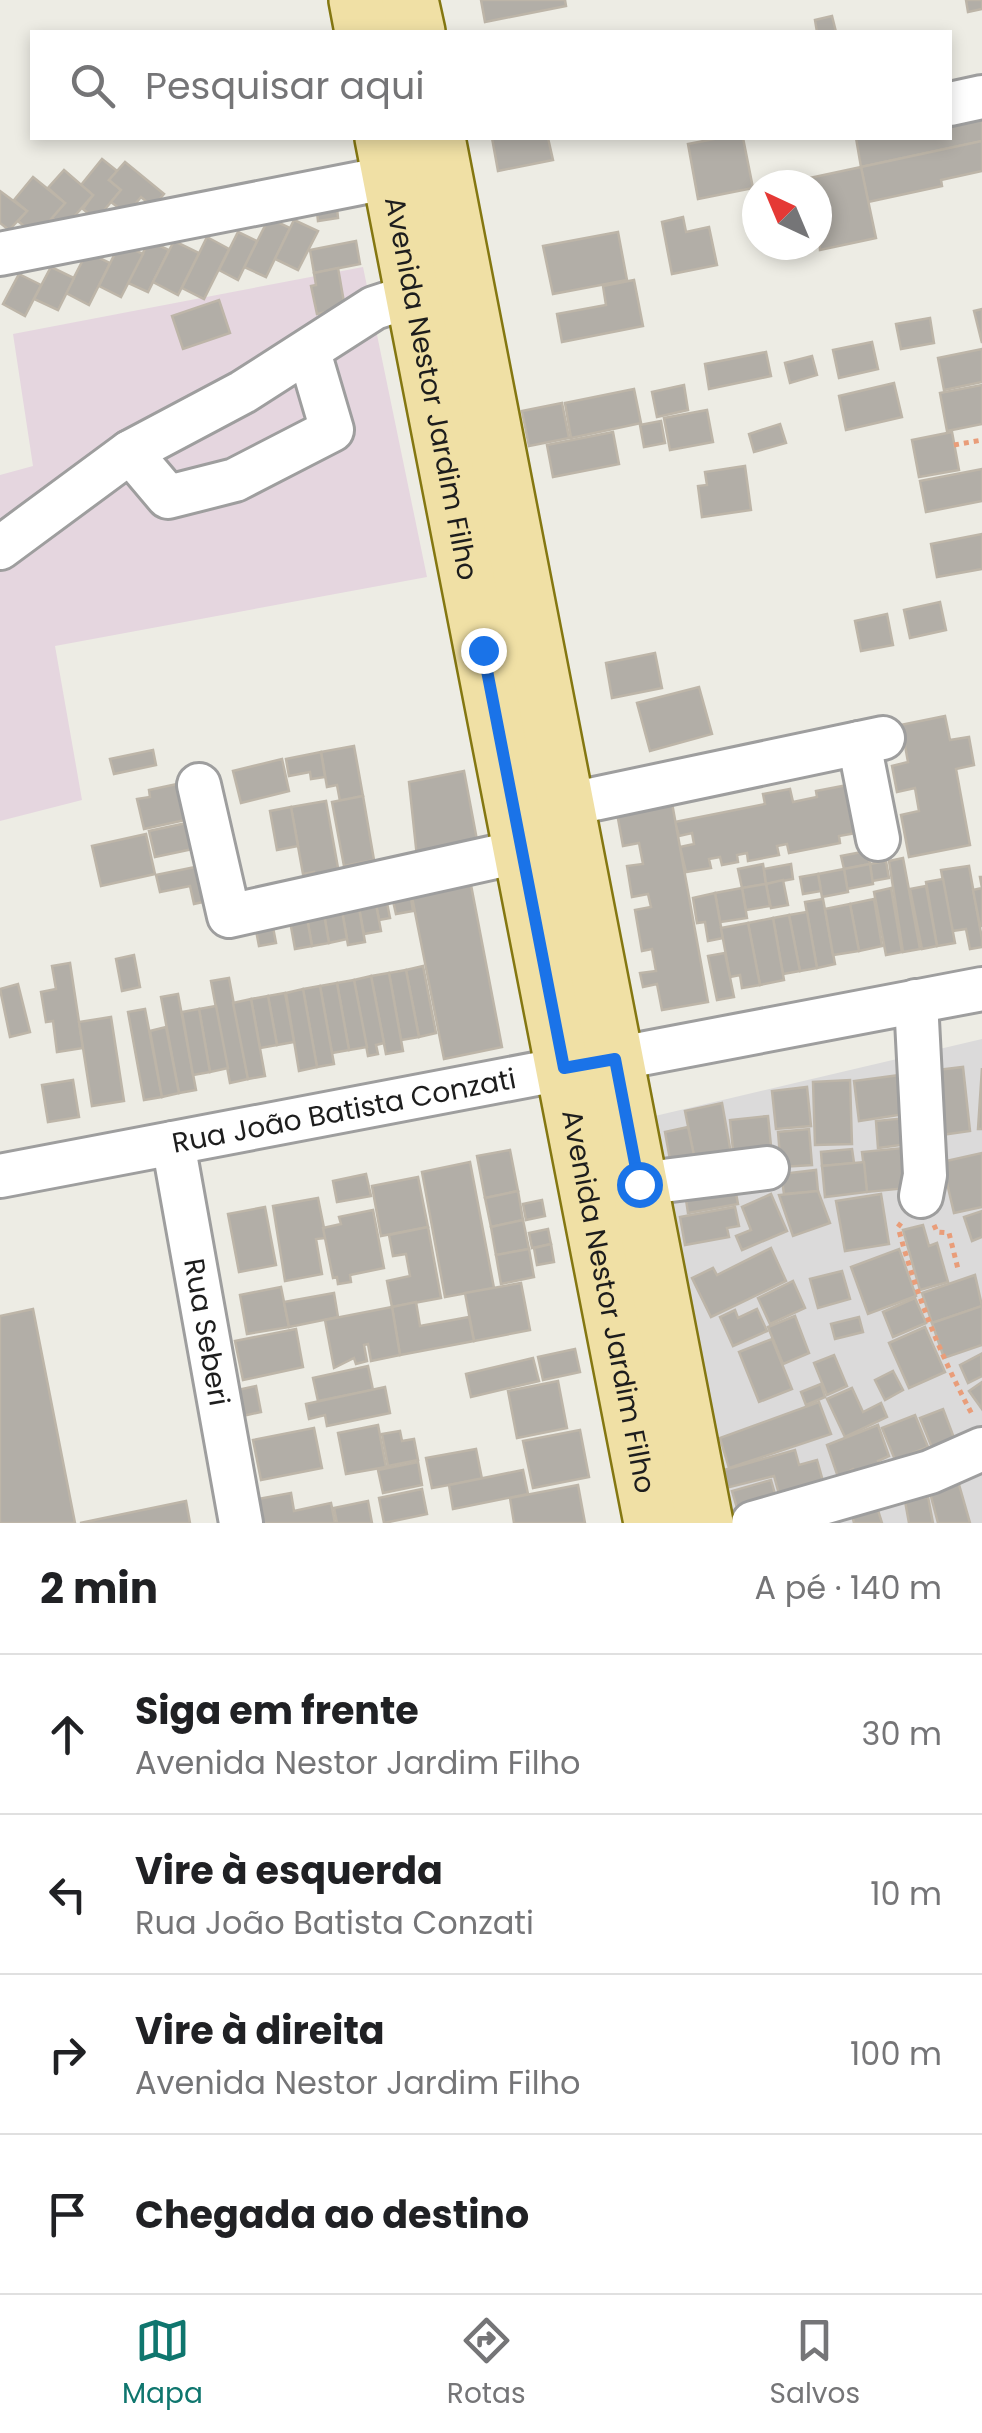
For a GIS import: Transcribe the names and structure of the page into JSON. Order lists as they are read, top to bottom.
{
  "streets": {
    "main road": ["Avenida Nestor Jardim Filho"],
    "street": ["Rua João Batista Conzati", "Rua Seberi"]
  },
  "crossings": [
    ["Avenida Nestor Jardim Filho", "Rua João Batista Conzati"],
    ["Rua João Batista Conzati", "Rua Seberi"]
  ],
  "north": "top left",
  "page": {
    "search": "Pesquisar aqui",
    "heading": ["2 min", "A pé · 140 m"],
    "list": [
      ["Siga em frente", "Avenida Nestor Jardim Filho", "30 m"],
      ["Vire à esquerda", "Rua João Batista Conzati", "10 m"],
      ["Vire à direita", "Avenida Nestor Jardim Filho", "100 m"],
      "Chegada ao destino"
    ],
    "nav": ["Mapa", "Rotas", "Salvos"]
  }
}
